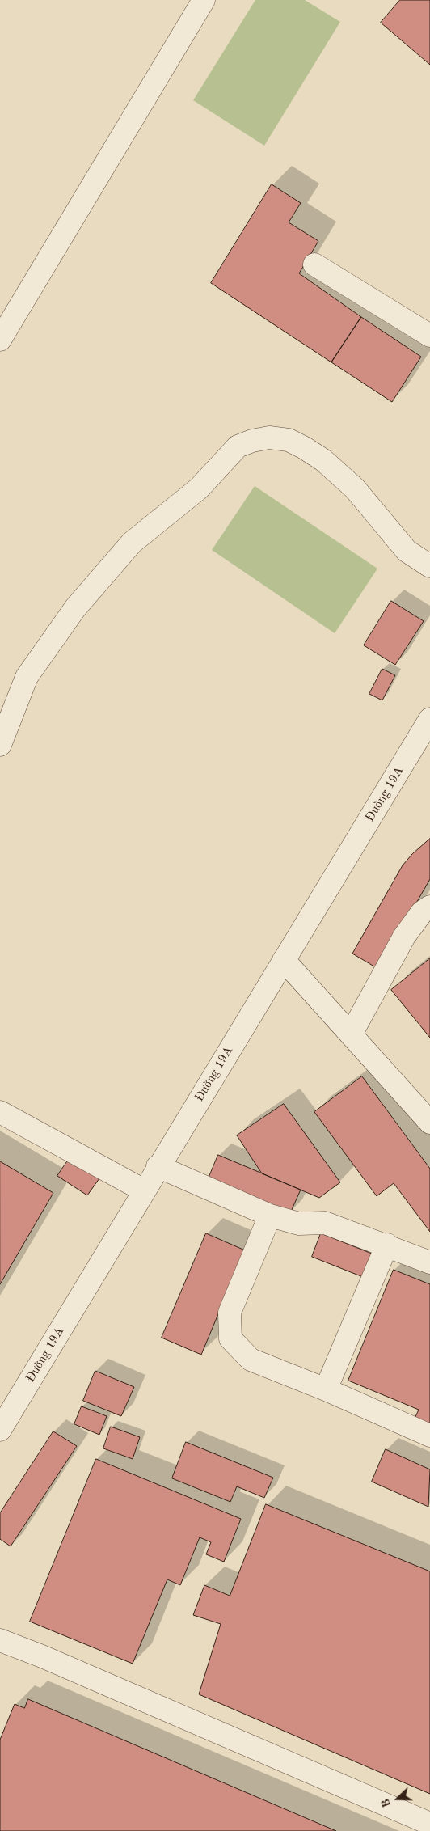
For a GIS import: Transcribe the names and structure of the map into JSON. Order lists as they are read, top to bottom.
{
  "streets": {
    "street": ["Đường 19A"]
  },
  "north": "left"
}
